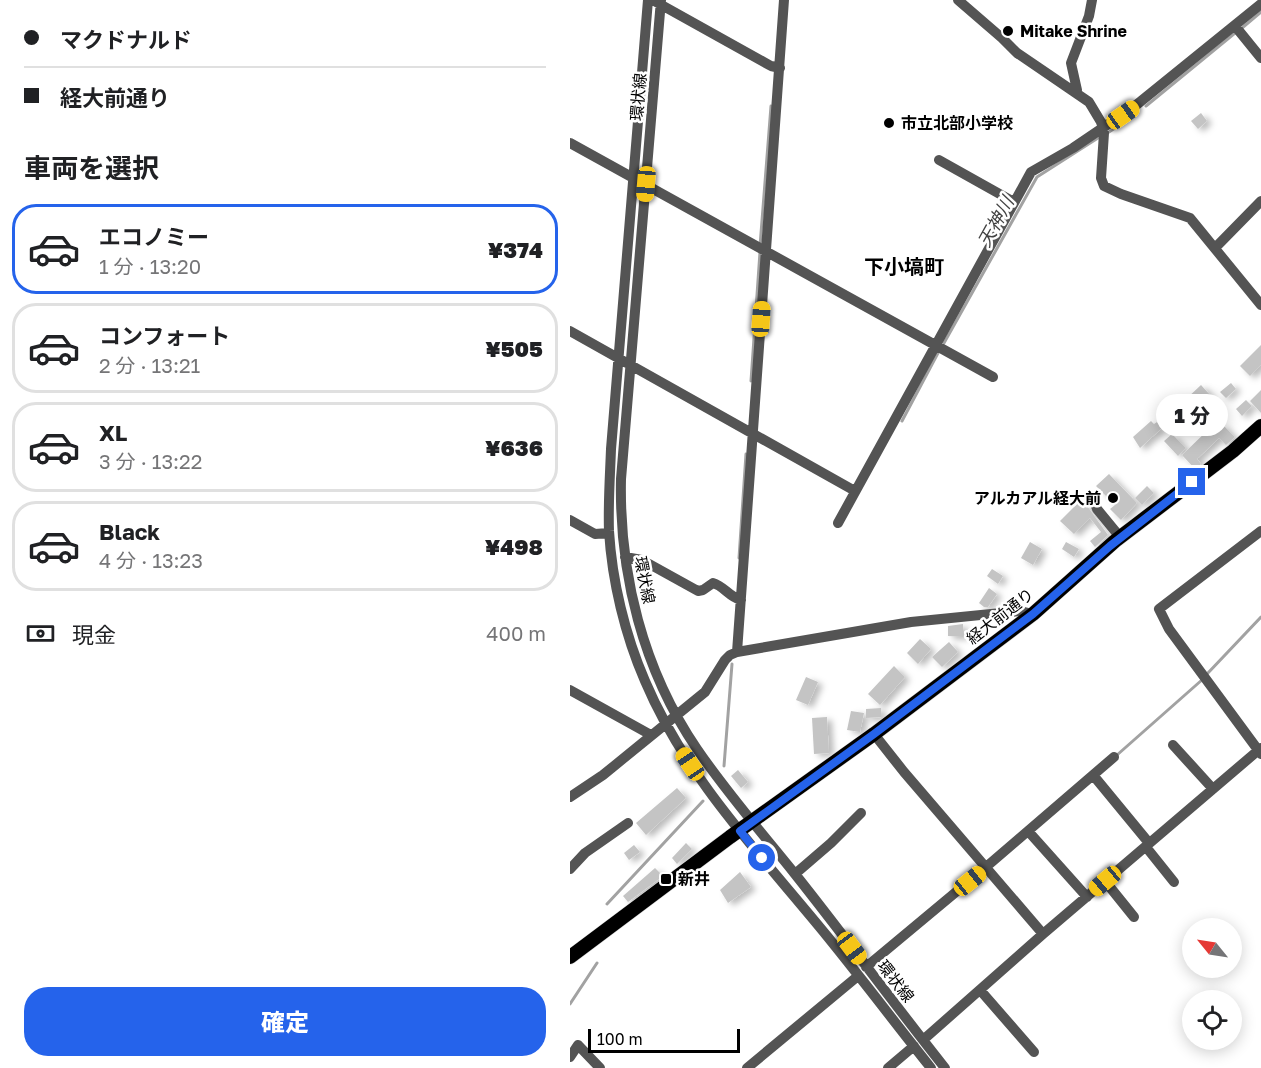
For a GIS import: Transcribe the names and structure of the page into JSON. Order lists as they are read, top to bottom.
{
  "streets": {
    "main road": ["経大前通り"],
    "street": ["環状線"]
  },
  "crossings": [
    ["環状線", "経大前通り"]
  ],
  "districts": ["下小塙町"],
  "water": ["天神川"],
  "places": {
    "other": ["Mitake Shrine", "市立北部小学校", "アルカアル経大前"],
    "transit": ["新井"]
  },
  "scale_bar": "100 m",
  "north": "top left",
  "page": {
    "banner": ["マクドナルド", "経大前通り"],
    "heading": "車両を選択",
    "list": [
      {
        "name": "エコノミー",
        "note": "1 分 · 13:20",
        "value": "¥374"
      },
      {
        "name": "コンフォート",
        "note": "2 分 · 13:21",
        "value": "¥505"
      },
      {
        "name": "XL",
        "note": "3 分 · 13:22",
        "value": "¥636"
      },
      {
        "name": "Black",
        "note": "4 分 · 13:23",
        "value": "¥498"
      }
    ],
    "bubble": "1 分",
    "pay": ["現金", "400 m"],
    "buttons": "確定",
    "scale": "100 m"
  }
}
